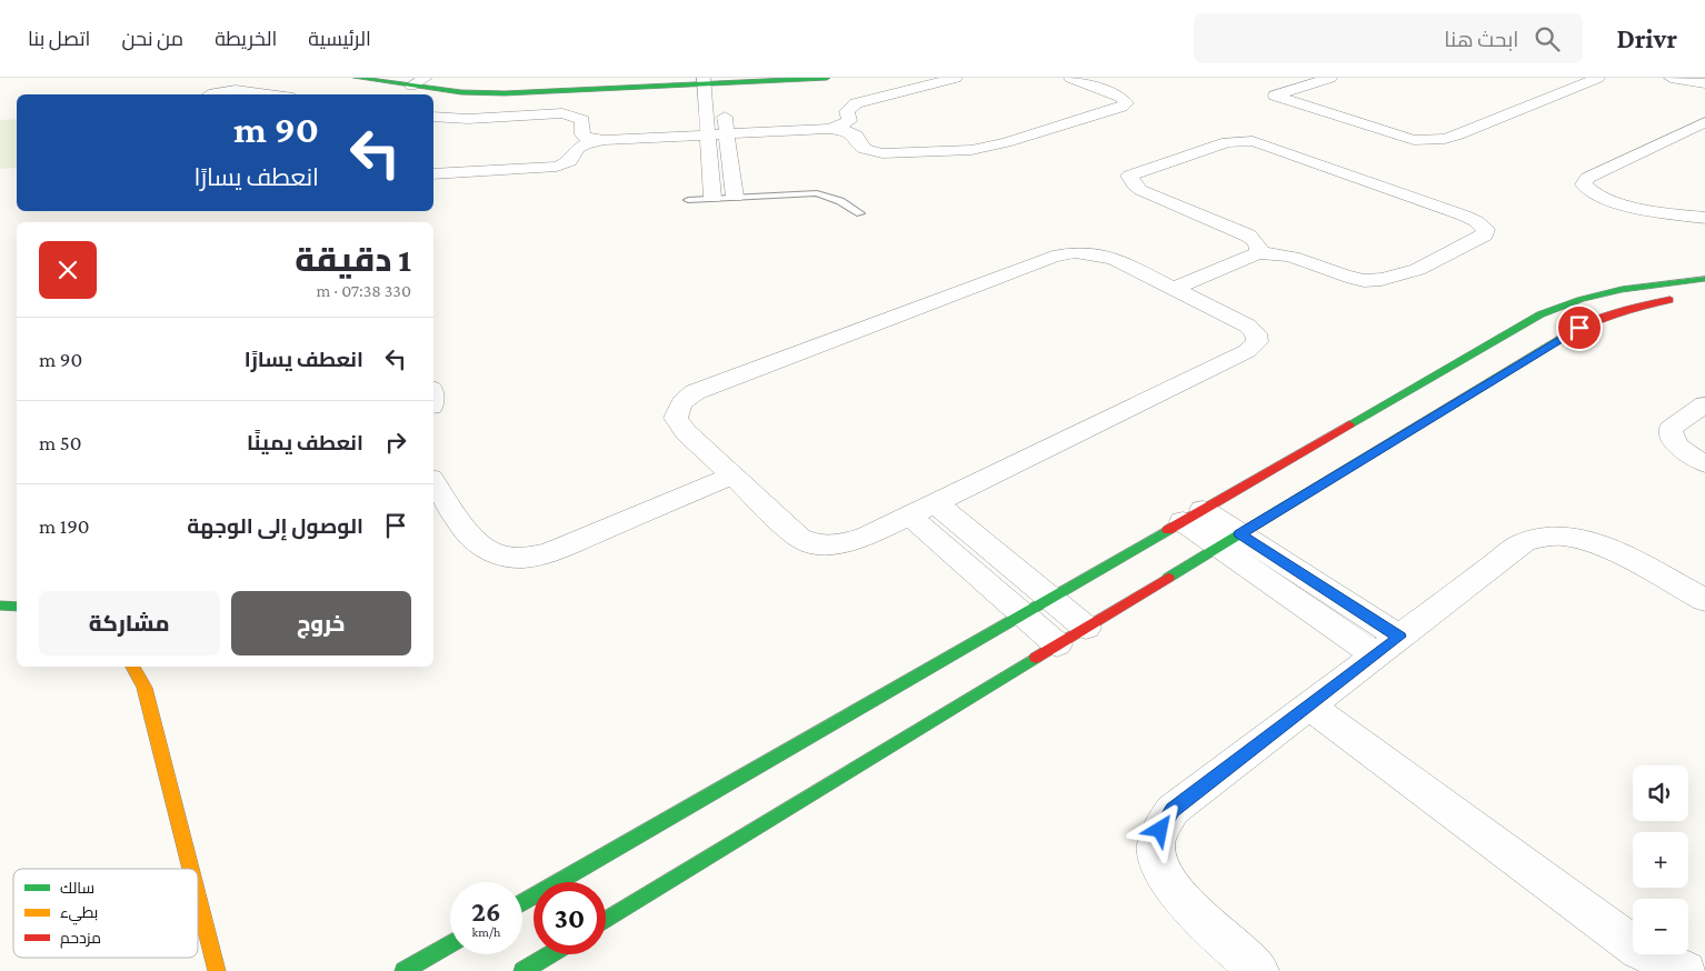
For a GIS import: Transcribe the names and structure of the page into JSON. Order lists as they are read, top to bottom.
{
  "legend": ["سالك", "بطيء", "مزدحم"],
  "page": {
    "header": "Drivr",
    "search": "ابحث هنا",
    "nav": [
      "الرئيسية",
      "الخريطة",
      "من نحن",
      "اتصل بنا"
    ],
    "turn": ["90 m", "انعطف يسارًا"],
    "heading": ["1 دقيقة", "330 m · 07:38"],
    "list": [
      {
        "name": "انعطف يسارًا",
        "value": "90 m"
      },
      {
        "name": "انعطف يمينًا",
        "value": "50 m"
      },
      {
        "name": "الوصول إلى الوجهة",
        "value": "190 m"
      }
    ],
    "buttons": ["خروج", "مشاركة"],
    "map_buttons": ["+", "−"],
    "speed": "26 km/h",
    "limit": "30"
  }
}
